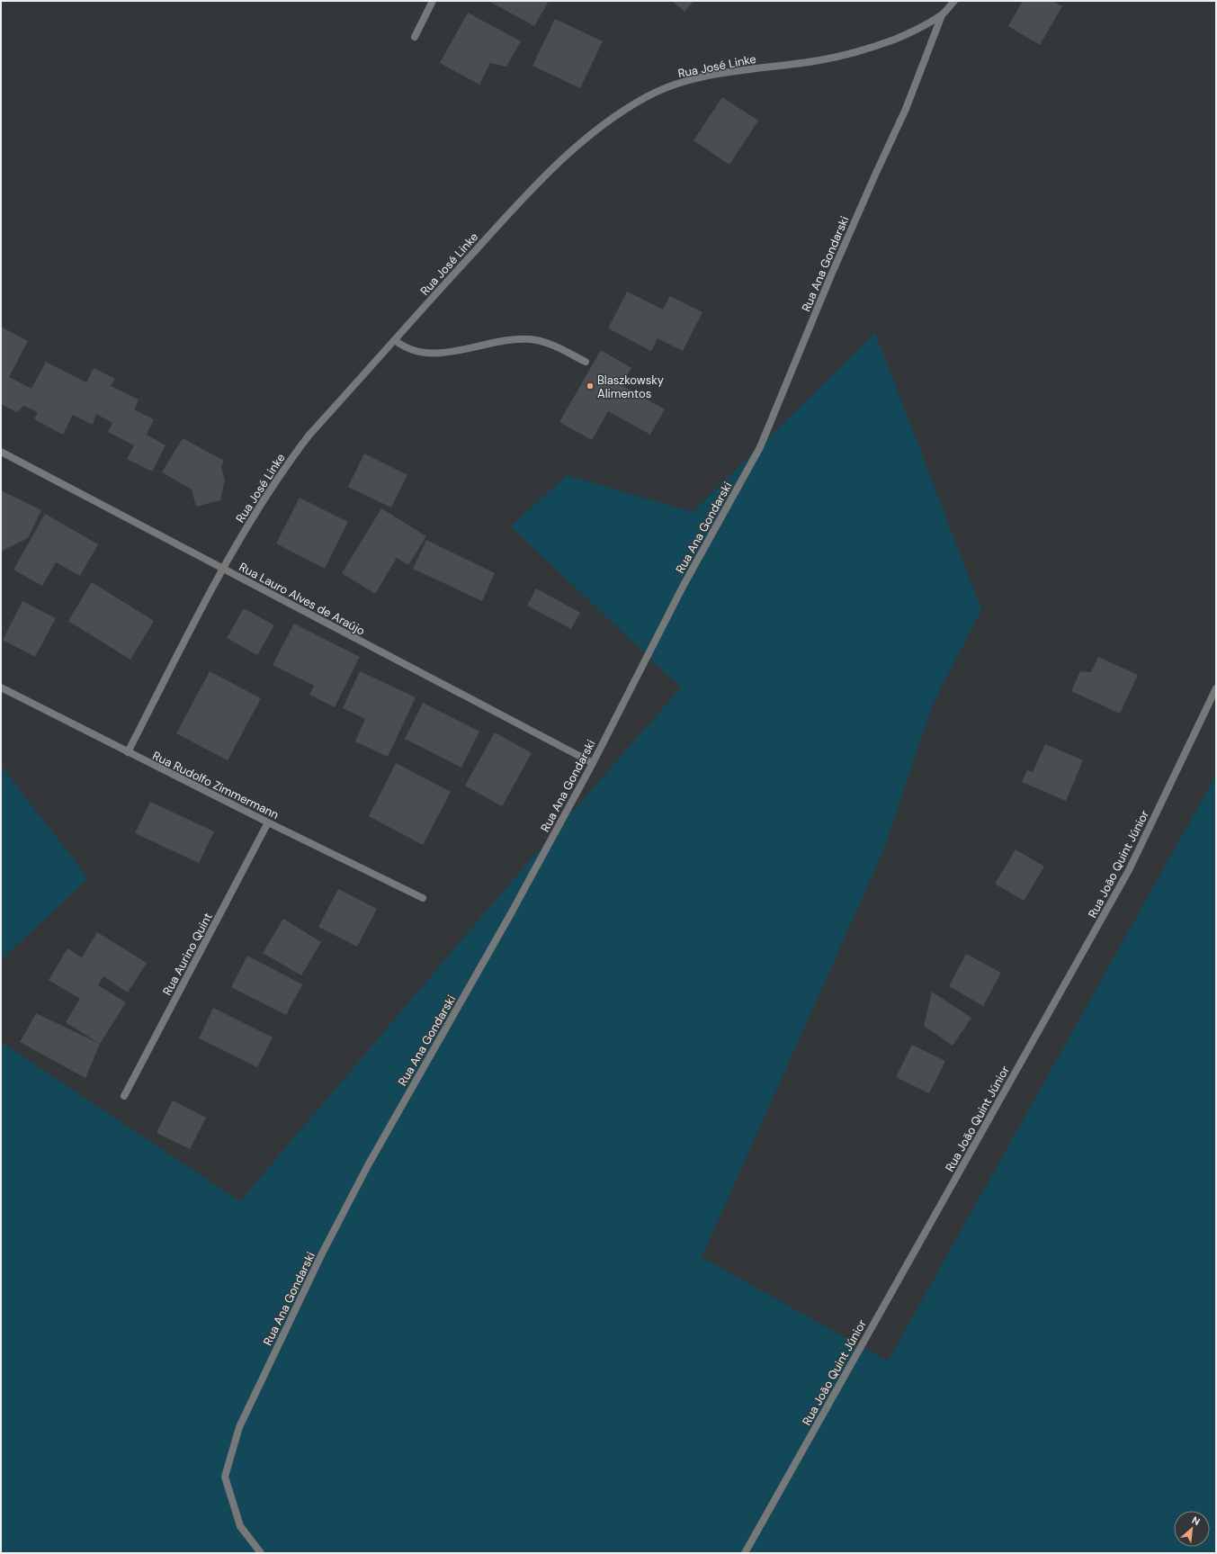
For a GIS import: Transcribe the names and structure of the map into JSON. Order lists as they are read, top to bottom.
{
  "streets": {
    "street": [
      "Rua José Linke",
      "Rua Ana Gondarski",
      "Rua Lauro Alves de Araújo",
      "Rua Rudolfo Zimmermann",
      "Rua João Quint Júnior",
      "Rua Aurino Quint"
    ]
  },
  "crossings": [
    ["Rua José Linke", "Rua Ana Gondarski"],
    ["Rua José Linke", "Rua Lauro Alves de Araújo"],
    ["Rua José Linke", "Rua Rudolfo Zimmermann"],
    ["Rua Ana Gondarski", "Rua Lauro Alves de Araújo"],
    ["Rua Rudolfo Zimmermann", "Rua Aurino Quint"]
  ],
  "places": ["Blaszkowsky Alimentos"],
  "north": "top right"
}
